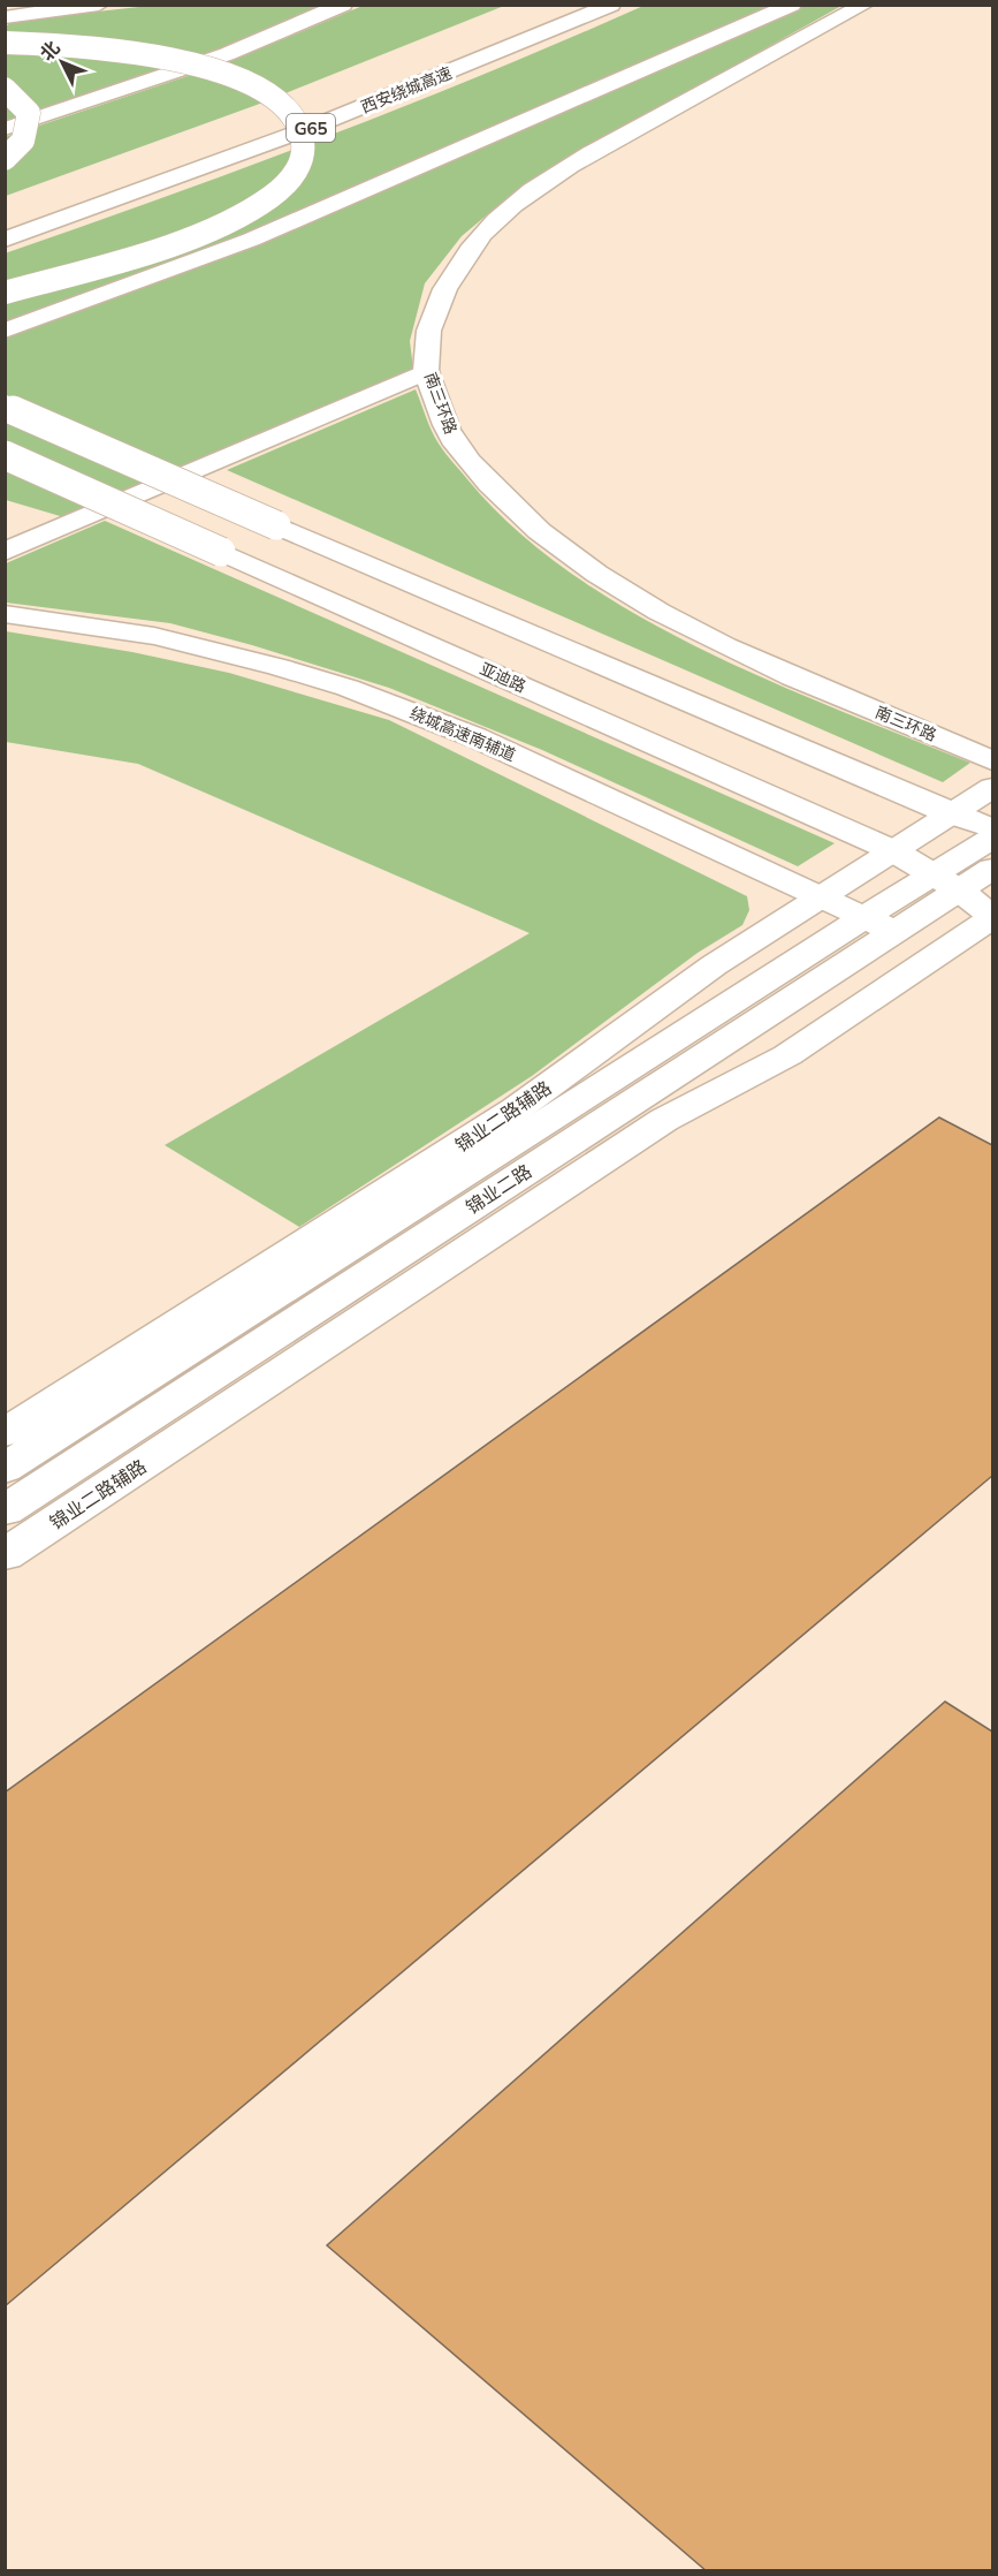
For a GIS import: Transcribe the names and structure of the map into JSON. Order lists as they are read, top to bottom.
{
  "streets": {
    "main road": [
      "西安绕城高速",
      "G65",
      "南三环路",
      "亚迪路",
      "绕城高速南辅道",
      "锦业二路辅路",
      "锦业二路"
    ]
  },
  "crossings": [
    ["亚迪路", "锦业二路辅路"],
    ["亚迪路", "锦业二路"],
    ["绕城高速南辅道", "锦业二路辅路"],
    ["绕城高速南辅道", "锦业二路"]
  ],
  "north": "top left"
}
